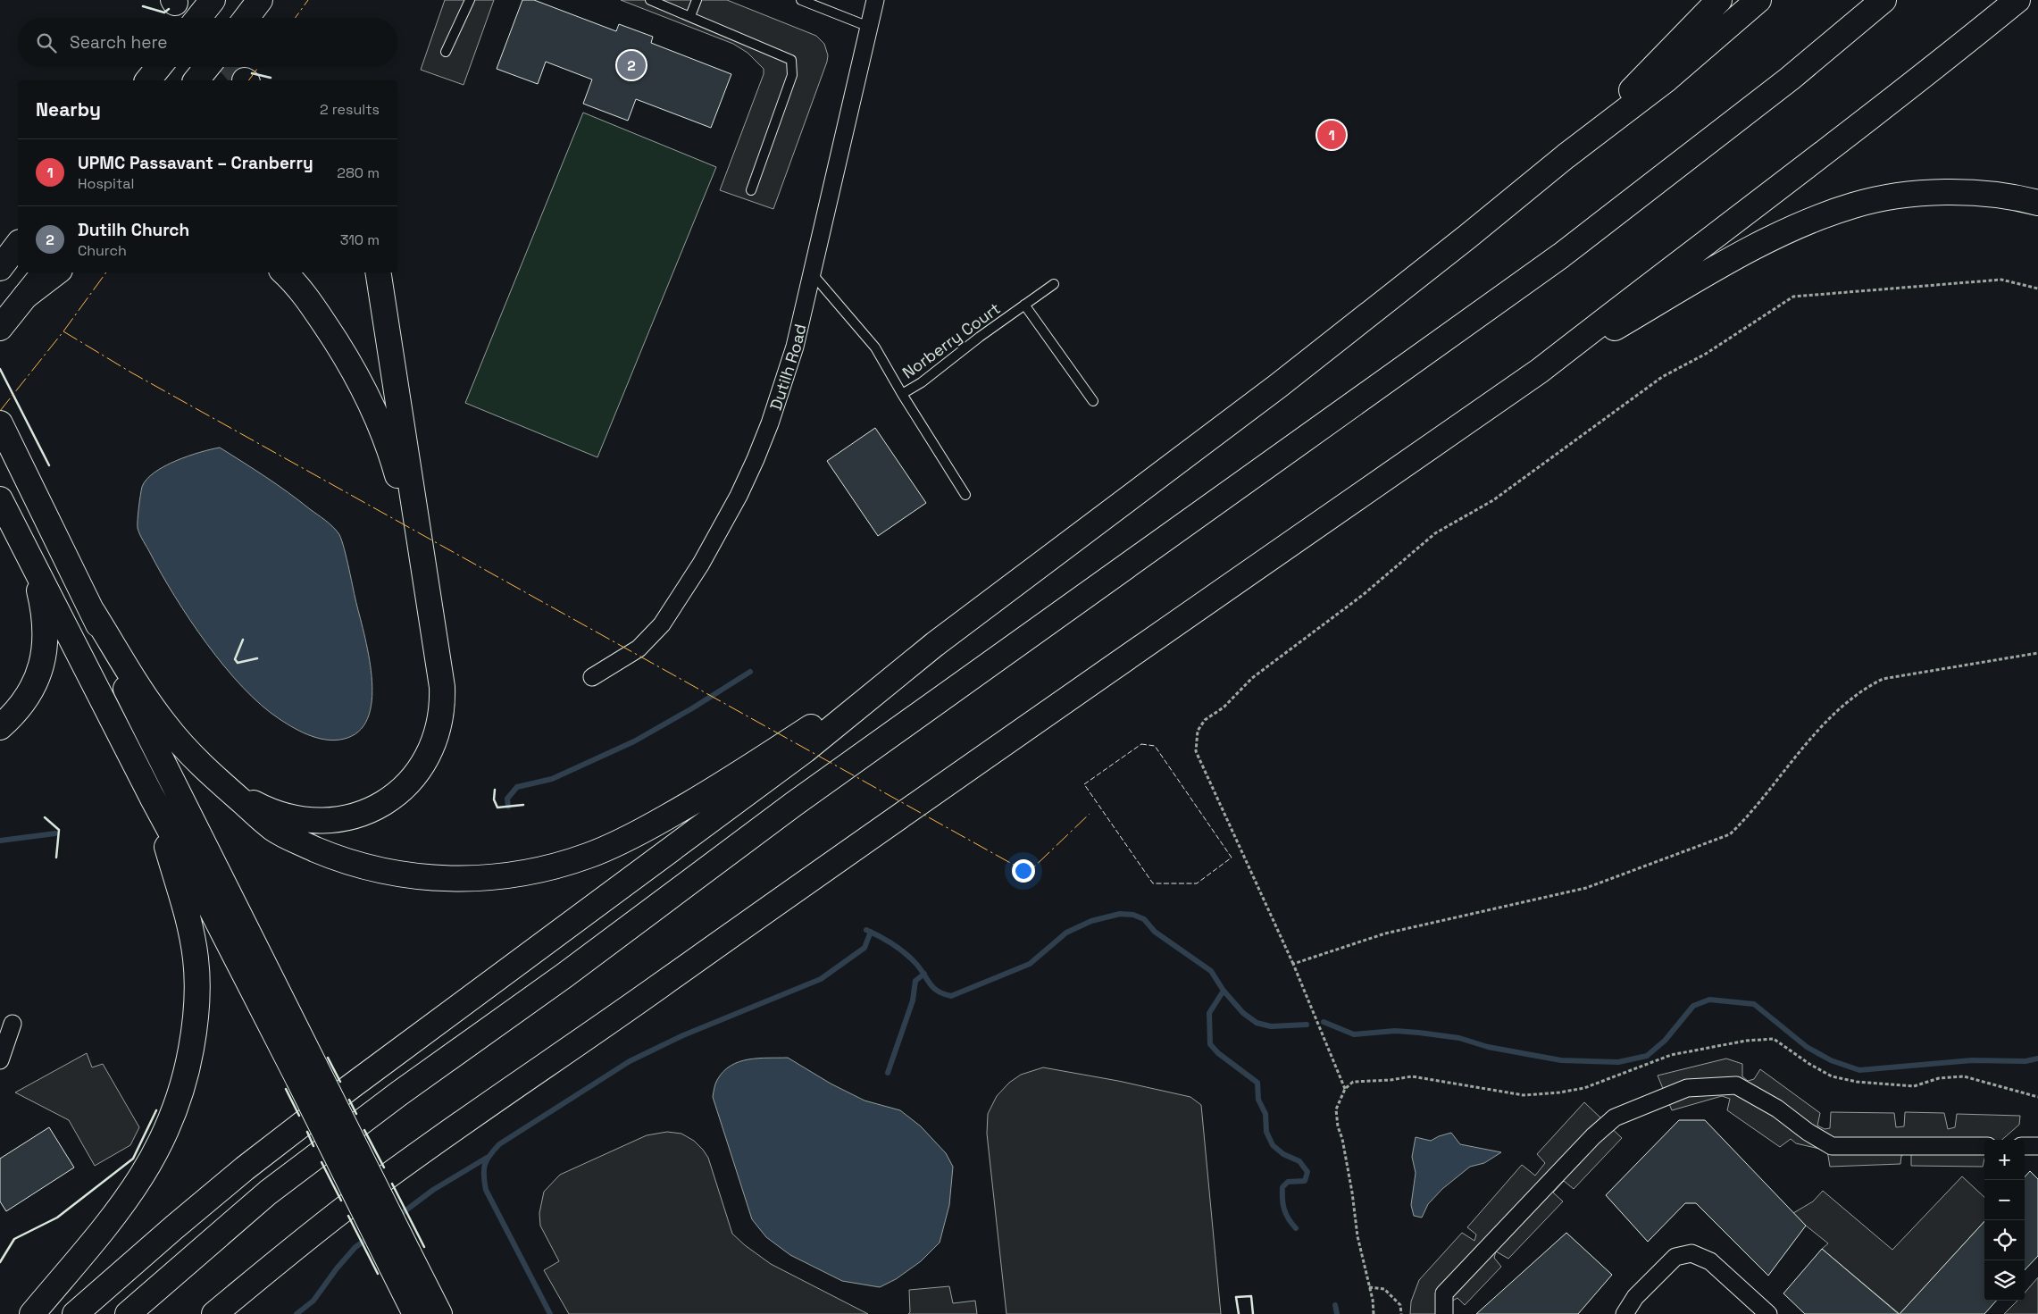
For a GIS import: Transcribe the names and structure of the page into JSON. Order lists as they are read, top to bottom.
{
  "streets": {
    "street": ["Dutilh Road"],
    "lane": ["Norberry Court"]
  },
  "crossings": [
    ["Norberry Court", "Dutilh Road"]
  ],
  "page": {
    "search": "Search here",
    "pins": ["2", "1"],
    "heading": ["Nearby", "2 results"],
    "list": [
      {
        "mark": "1",
        "name": "UPMC Passavant – Cranberry",
        "note": "Hospital",
        "value": "280 m"
      },
      {
        "mark": "2",
        "name": "Dutilh Church",
        "note": "Church",
        "value": "310 m"
      }
    ],
    "map_buttons": ["+", "−"]
  }
}
